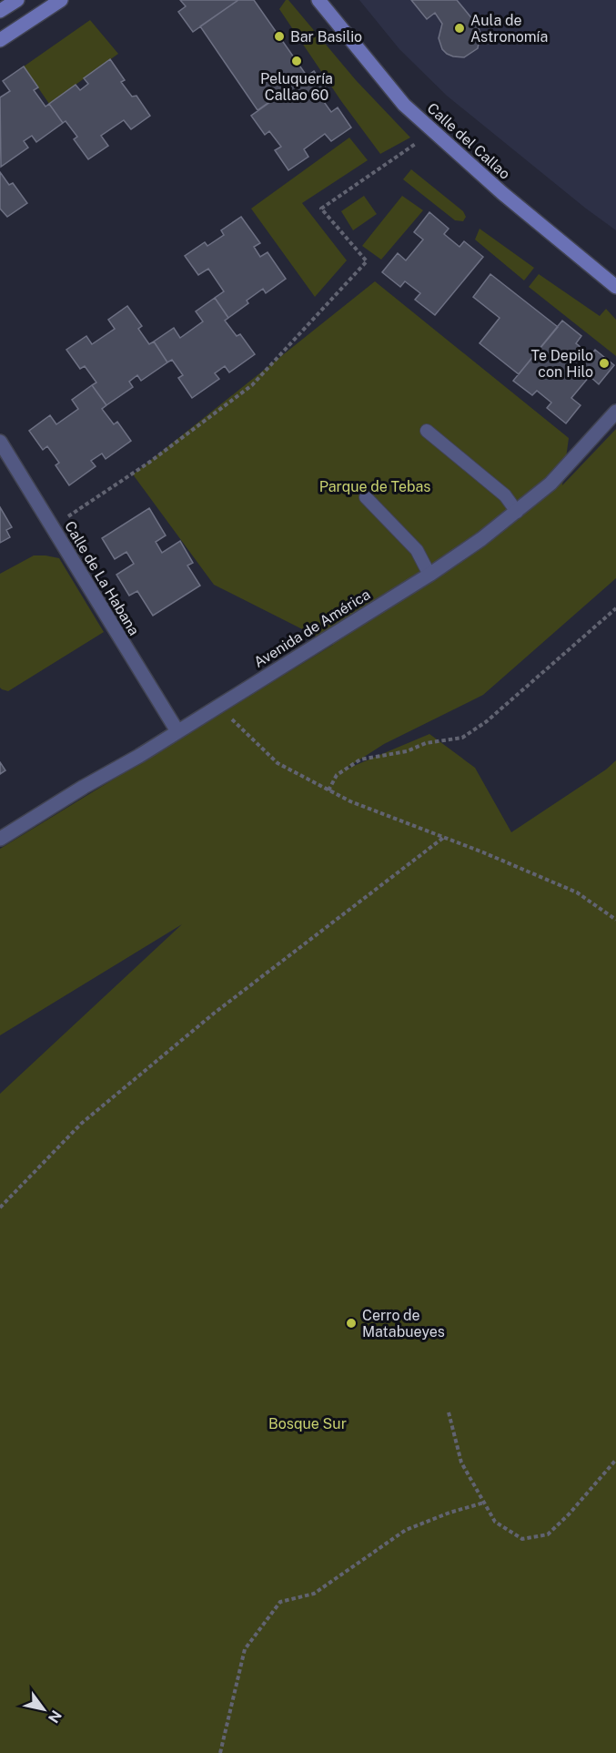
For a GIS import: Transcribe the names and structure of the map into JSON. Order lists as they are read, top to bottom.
{
  "streets": {
    "street": ["Calle del Callao", "Calle de La Habana", "Avenida de América"]
  },
  "crossings": [
    ["Calle de La Habana", "Avenida de América"]
  ],
  "parks": ["Parque de Tebas", "Bosque Sur"],
  "places": [
    "Aula de Astronomía",
    "Bar Basilio",
    "Peluquería Callao 60",
    "Te Depilo con Hilo",
    "Cerro de Matabueyes"
  ],
  "north": "bottom right"
}
